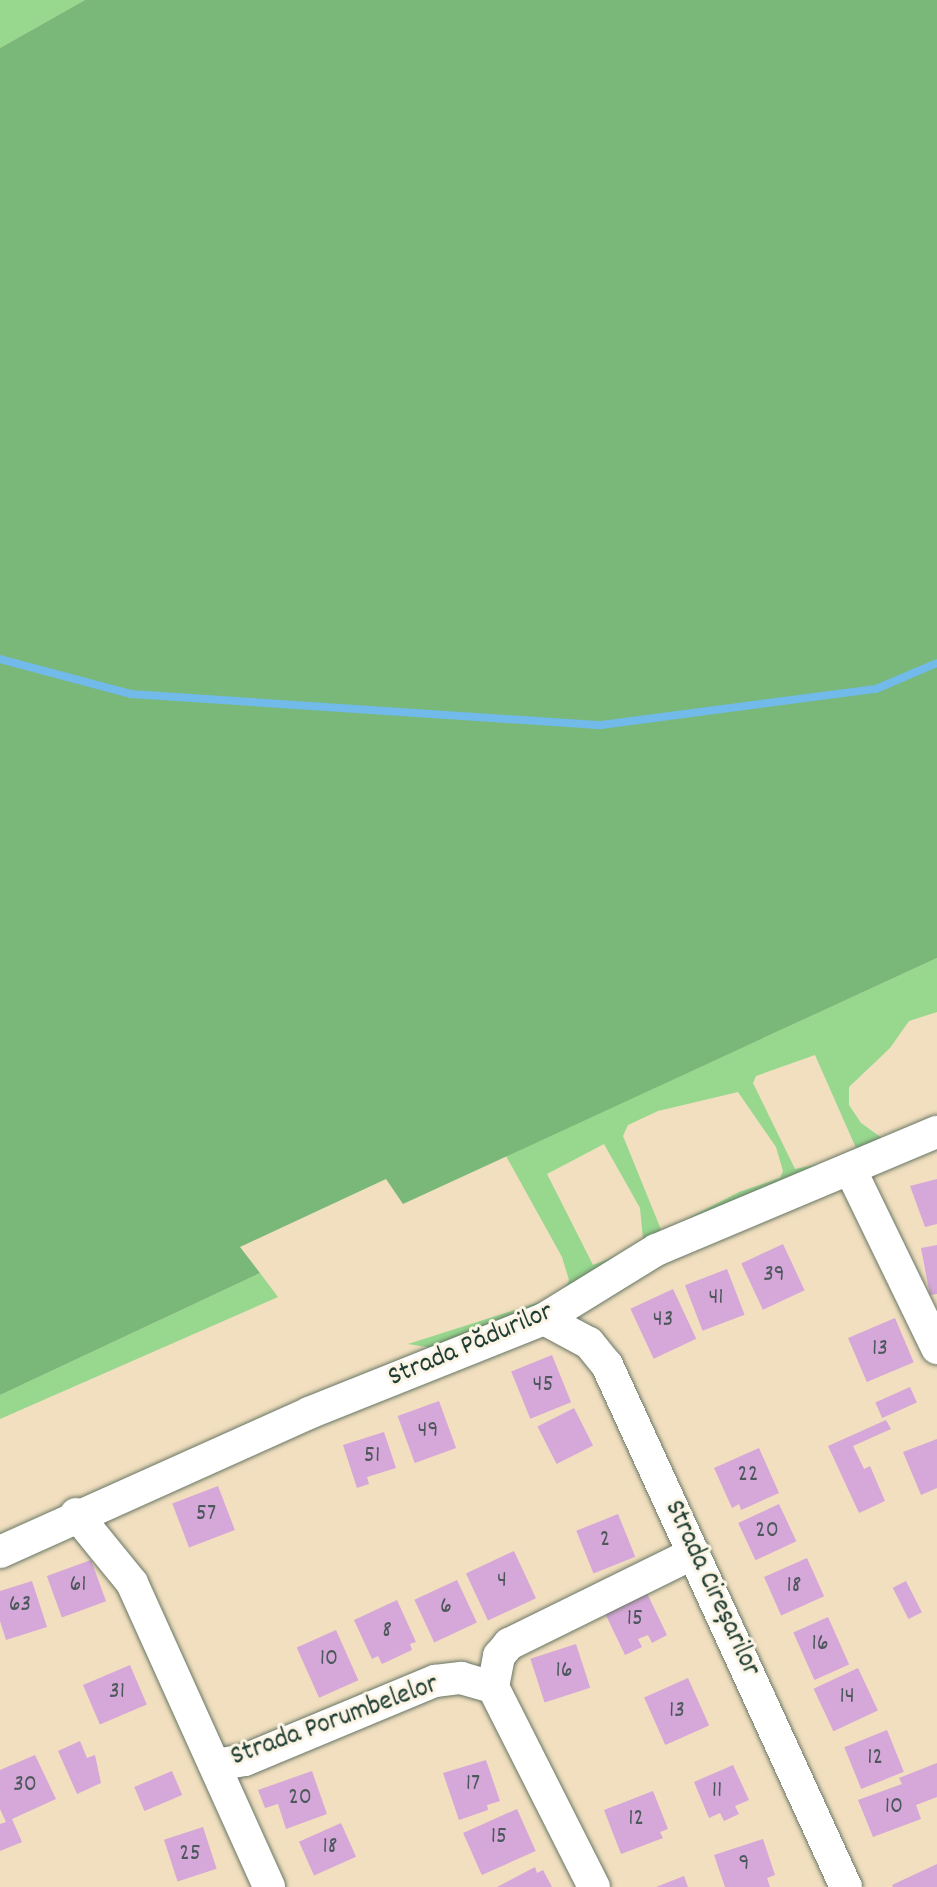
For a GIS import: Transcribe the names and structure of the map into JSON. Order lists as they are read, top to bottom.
{
  "streets": {
    "street": ["Strada Pădurilor", "Strada Cireșarilor", "Strada Porumbelelor"]
  },
  "crossings": [
    ["Strada Pădurilor", "Strada Cireșarilor"]
  ],
  "house_numbers": [
    "39",
    "41",
    "43",
    "13",
    "45",
    "49",
    "51",
    "22",
    "57",
    "20",
    "2",
    "4",
    "61",
    "18",
    "63",
    "6",
    "15",
    "8",
    "16",
    "10",
    "16",
    "31",
    "14",
    "13",
    "12",
    "17",
    "30",
    "11",
    "20",
    "10",
    "12",
    "15",
    "18",
    "25",
    "9"
  ]
}
